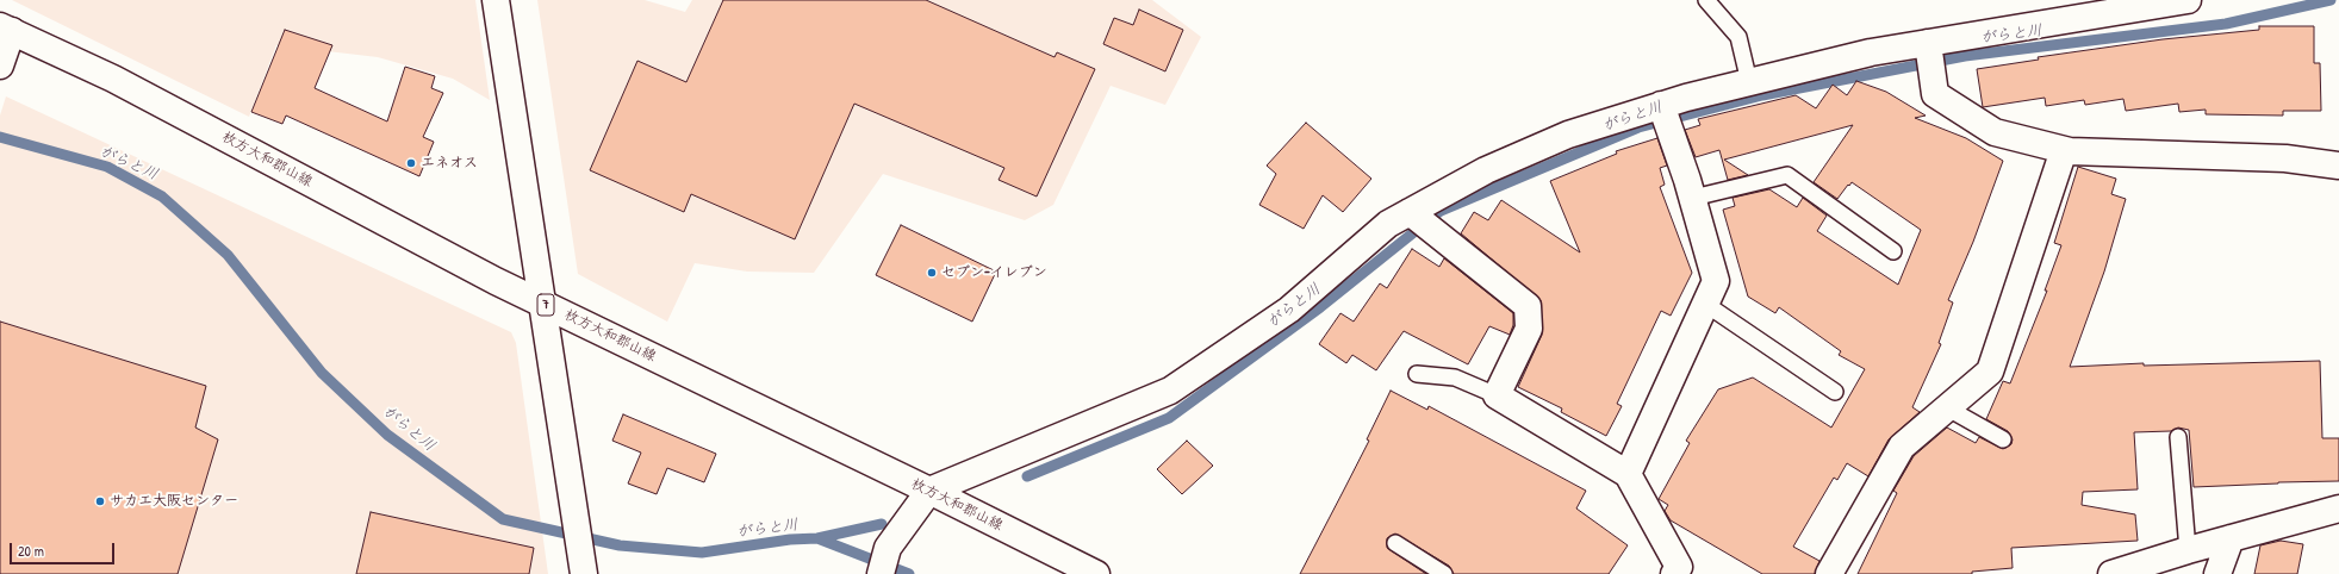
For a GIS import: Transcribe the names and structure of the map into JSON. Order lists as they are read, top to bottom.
{
  "streets": {
    "street": ["枚方大和郡山線", "7"]
  },
  "water": ["がらと川"],
  "places": ["エネオス", "セブン-イレブン", "サカエ大阪センター"],
  "scale_bar": "20 m"
}
